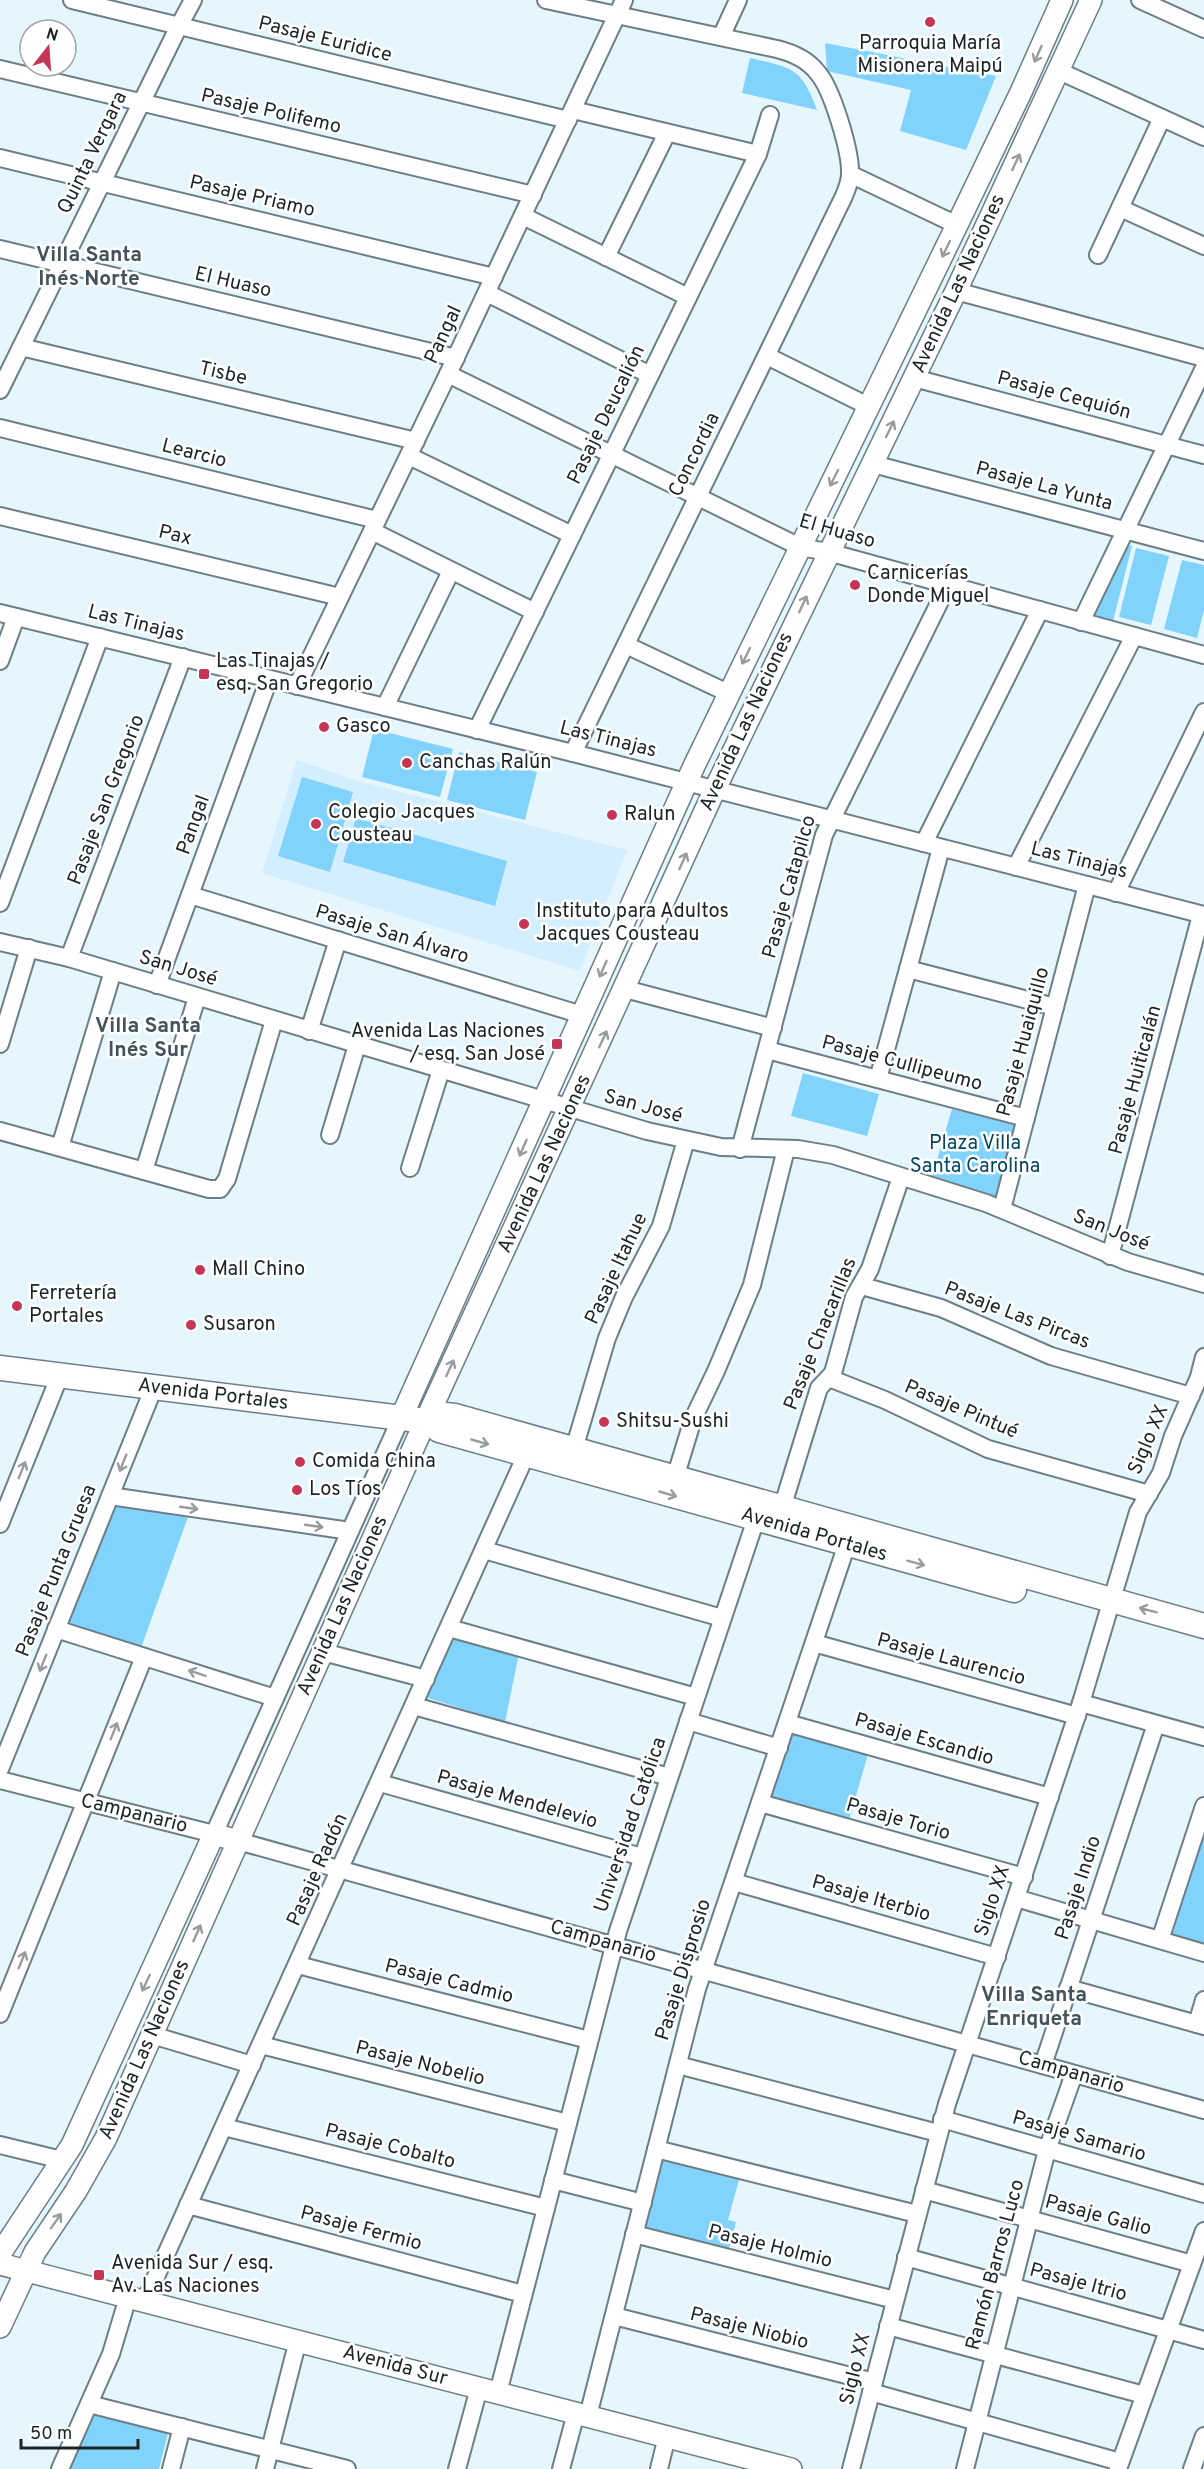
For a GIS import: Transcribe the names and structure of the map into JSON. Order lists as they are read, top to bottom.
{
  "streets": {
    "main road": ["Avenida Portales"],
    "street": [
      "Pasaje Euridice",
      "Pasaje Polifemo",
      "Quinta Vergara",
      "Pasaje Priamo",
      "El Huaso",
      "Avenida Las Naciones",
      "Pangal",
      "Tisbe",
      "Pasaje Cequión",
      "Pasaje Deucalión",
      "Learcio",
      "Concordia",
      "Pasaje La Yunta",
      "Pax",
      "Las Tinajas",
      "Pasaje San Gregorio",
      "Pasaje Catapilco",
      "Pasaje San Álvaro",
      "San José",
      "Pasaje Huaiquillo",
      "Pasaje Cullipeumo",
      "Pasaje Huiticalán",
      "Pasaje Itahue",
      "Pasaje Las Pircas",
      "Pasaje Chacarillas",
      "Pasaje Pintué",
      "Siglo XX",
      "Pasaje Punta Gruesa",
      "Pasaje Laurencio",
      "Pasaje Escandio",
      "Pasaje Mendelevio",
      "Campanario",
      "Pasaje Torio",
      "Universidad Católica",
      "Pasaje Radón",
      "Pasaje Indio",
      "Pasaje Iterbio",
      "Pasaje Disprosio",
      "Pasaje Cadmio",
      "Pasaje Nobelio",
      "Pasaje Samario",
      "Pasaje Cobalto",
      "Pasaje Galio",
      "Pasaje Fermio",
      "Pasaje Holmio",
      "Ramón Barros Luco",
      "Pasaje Itrio",
      "Pasaje Niobio",
      "Avenida Sur"
    ]
  },
  "crossings": [
    ["Pasaje Euridice", "Quinta Vergara"],
    ["Pasaje Euridice", "Pangal"],
    ["Pasaje Euridice", "Pasaje Deucalión"],
    ["Pasaje Polifemo", "Quinta Vergara"],
    ["Pasaje Polifemo", "Pangal"],
    ["Quinta Vergara", "Pasaje Priamo"],
    ["Quinta Vergara", "El Huaso"],
    ["Quinta Vergara", "Tisbe"],
    ["Pasaje Priamo", "Pangal"],
    ["El Huaso", "Avenida Las Naciones"],
    ["El Huaso", "Pangal"],
    ["El Huaso", "Pasaje Deucalión"],
    ["El Huaso", "Concordia"],
    ["El Huaso", "Pasaje Catapilco"],
    ["Avenida Las Naciones", "Pasaje Cequión"],
    ["Avenida Las Naciones", "Pasaje La Yunta"],
    ["Avenida Las Naciones", "Las Tinajas"],
    ["Avenida Las Naciones", "Pasaje San Álvaro"],
    ["Avenida Las Naciones", "San José"],
    ["Avenida Las Naciones", "Avenida Portales"],
    ["Avenida Las Naciones", "Campanario"],
    ["Avenida Las Naciones", "Avenida Sur"],
    ["Pangal", "Tisbe"],
    ["Pangal", "Learcio"],
    ["Pangal", "Pax"],
    ["Pangal", "Las Tinajas"],
    ["Pangal", "Pasaje San Álvaro"],
    ["Pangal", "San José"],
    ["Tisbe", "Pasaje Deucalión"],
    ["Pasaje Deucalión", "Learcio"],
    ["Pasaje Deucalión", "Las Tinajas"],
    ["Concordia", "Las Tinajas"],
    ["Las Tinajas", "Pasaje San Gregorio"],
    ["Las Tinajas", "Pasaje Catapilco"],
    ["Las Tinajas", "Pasaje Huaiquillo"],
    ["Las Tinajas", "Pasaje Huiticalán"],
    ["Pasaje San Gregorio", "San José"],
    ["Pasaje Catapilco", "San José"],
    ["Pasaje Catapilco", "Pasaje Cullipeumo"],
    ["San José", "Pasaje Huaiquillo"],
    ["San José", "Pasaje Huiticalán"],
    ["San José", "Pasaje Itahue"],
    ["San José", "Pasaje Chacarillas"],
    ["Pasaje Huaiquillo", "Pasaje Cullipeumo"],
    ["Pasaje Itahue", "Avenida Portales"],
    ["Pasaje Las Pircas", "Pasaje Chacarillas"],
    ["Pasaje Las Pircas", "Siglo XX"],
    ["Pasaje Chacarillas", "Avenida Portales"],
    ["Pasaje Chacarillas", "Pasaje Pintué"],
    ["Avenida Portales", "Siglo XX"],
    ["Avenida Portales", "Pasaje Punta Gruesa"],
    ["Avenida Portales", "Universidad Católica"],
    ["Avenida Portales", "Pasaje Radón"],
    ["Avenida Portales", "Pasaje Disprosio"],
    ["Pasaje Pintué", "Siglo XX"],
    ["Siglo XX", "Pasaje Laurencio"],
    ["Siglo XX", "Pasaje Escandio"],
    ["Siglo XX", "Campanario"],
    ["Siglo XX", "Pasaje Torio"],
    ["Siglo XX", "Pasaje Iterbio"],
    ["Siglo XX", "Pasaje Samario"],
    ["Siglo XX", "Pasaje Galio"],
    ["Siglo XX", "Pasaje Holmio"],
    ["Siglo XX", "Pasaje Itrio"],
    ["Siglo XX", "Pasaje Niobio"],
    ["Pasaje Laurencio", "Pasaje Indio"],
    ["Pasaje Laurencio", "Pasaje Disprosio"],
    ["Pasaje Escandio", "Pasaje Disprosio"],
    ["Pasaje Mendelevio", "Universidad Católica"],
    ["Pasaje Mendelevio", "Pasaje Radón"],
    ["Campanario", "Universidad Católica"],
    ["Campanario", "Pasaje Radón"],
    ["Campanario", "Pasaje Indio"],
    ["Campanario", "Pasaje Disprosio"],
    ["Campanario", "Ramón Barros Luco"],
    ["Pasaje Torio", "Pasaje Disprosio"],
    ["Universidad Católica", "Pasaje Cadmio"],
    ["Universidad Católica", "Pasaje Nobelio"],
    ["Universidad Católica", "Pasaje Cobalto"],
    ["Universidad Católica", "Pasaje Fermio"],
    ["Universidad Católica", "Avenida Sur"],
    ["Pasaje Radón", "Pasaje Cadmio"],
    ["Pasaje Radón", "Pasaje Nobelio"],
    ["Pasaje Radón", "Pasaje Cobalto"],
    ["Pasaje Radón", "Pasaje Fermio"],
    ["Pasaje Radón", "Avenida Sur"],
    ["Pasaje Iterbio", "Pasaje Disprosio"],
    ["Pasaje Disprosio", "Pasaje Samario"],
    ["Pasaje Disprosio", "Pasaje Holmio"],
    ["Pasaje Disprosio", "Pasaje Niobio"],
    ["Pasaje Disprosio", "Avenida Sur"],
    ["Pasaje Samario", "Ramón Barros Luco"],
    ["Pasaje Galio", "Ramón Barros Luco"],
    ["Ramón Barros Luco", "Pasaje Itrio"],
    ["Ramón Barros Luco", "Pasaje Niobio"]
  ],
  "districts": ["Villa Santa Inés Norte", "Villa Santa Inés Sur", "Villa Santa Enriqueta"],
  "parks": ["Plaza Villa Santa Carolina"],
  "places": {
    "other": [
      "Parroquia María Misionera Maipú",
      "Carnicerías Donde Miguel",
      "Gasco",
      "Canchas Ralún",
      "Ralun",
      "Colegio Jacques Cousteau",
      "Instituto para Adultos Jacques Cousteau",
      "Mall Chino",
      "Ferretería Portales",
      "Susaron",
      "Shitsu-Sushi",
      "Comida China",
      "Los Tíos"
    ],
    "transit": ["Las Tinajas / esq. San Gregorio", "Avenida Las Naciones / esq. San José", "Avenida Sur / esq. Av. Las Naciones"]
  },
  "scale_bar": "50 m",
  "north": "top"
}
